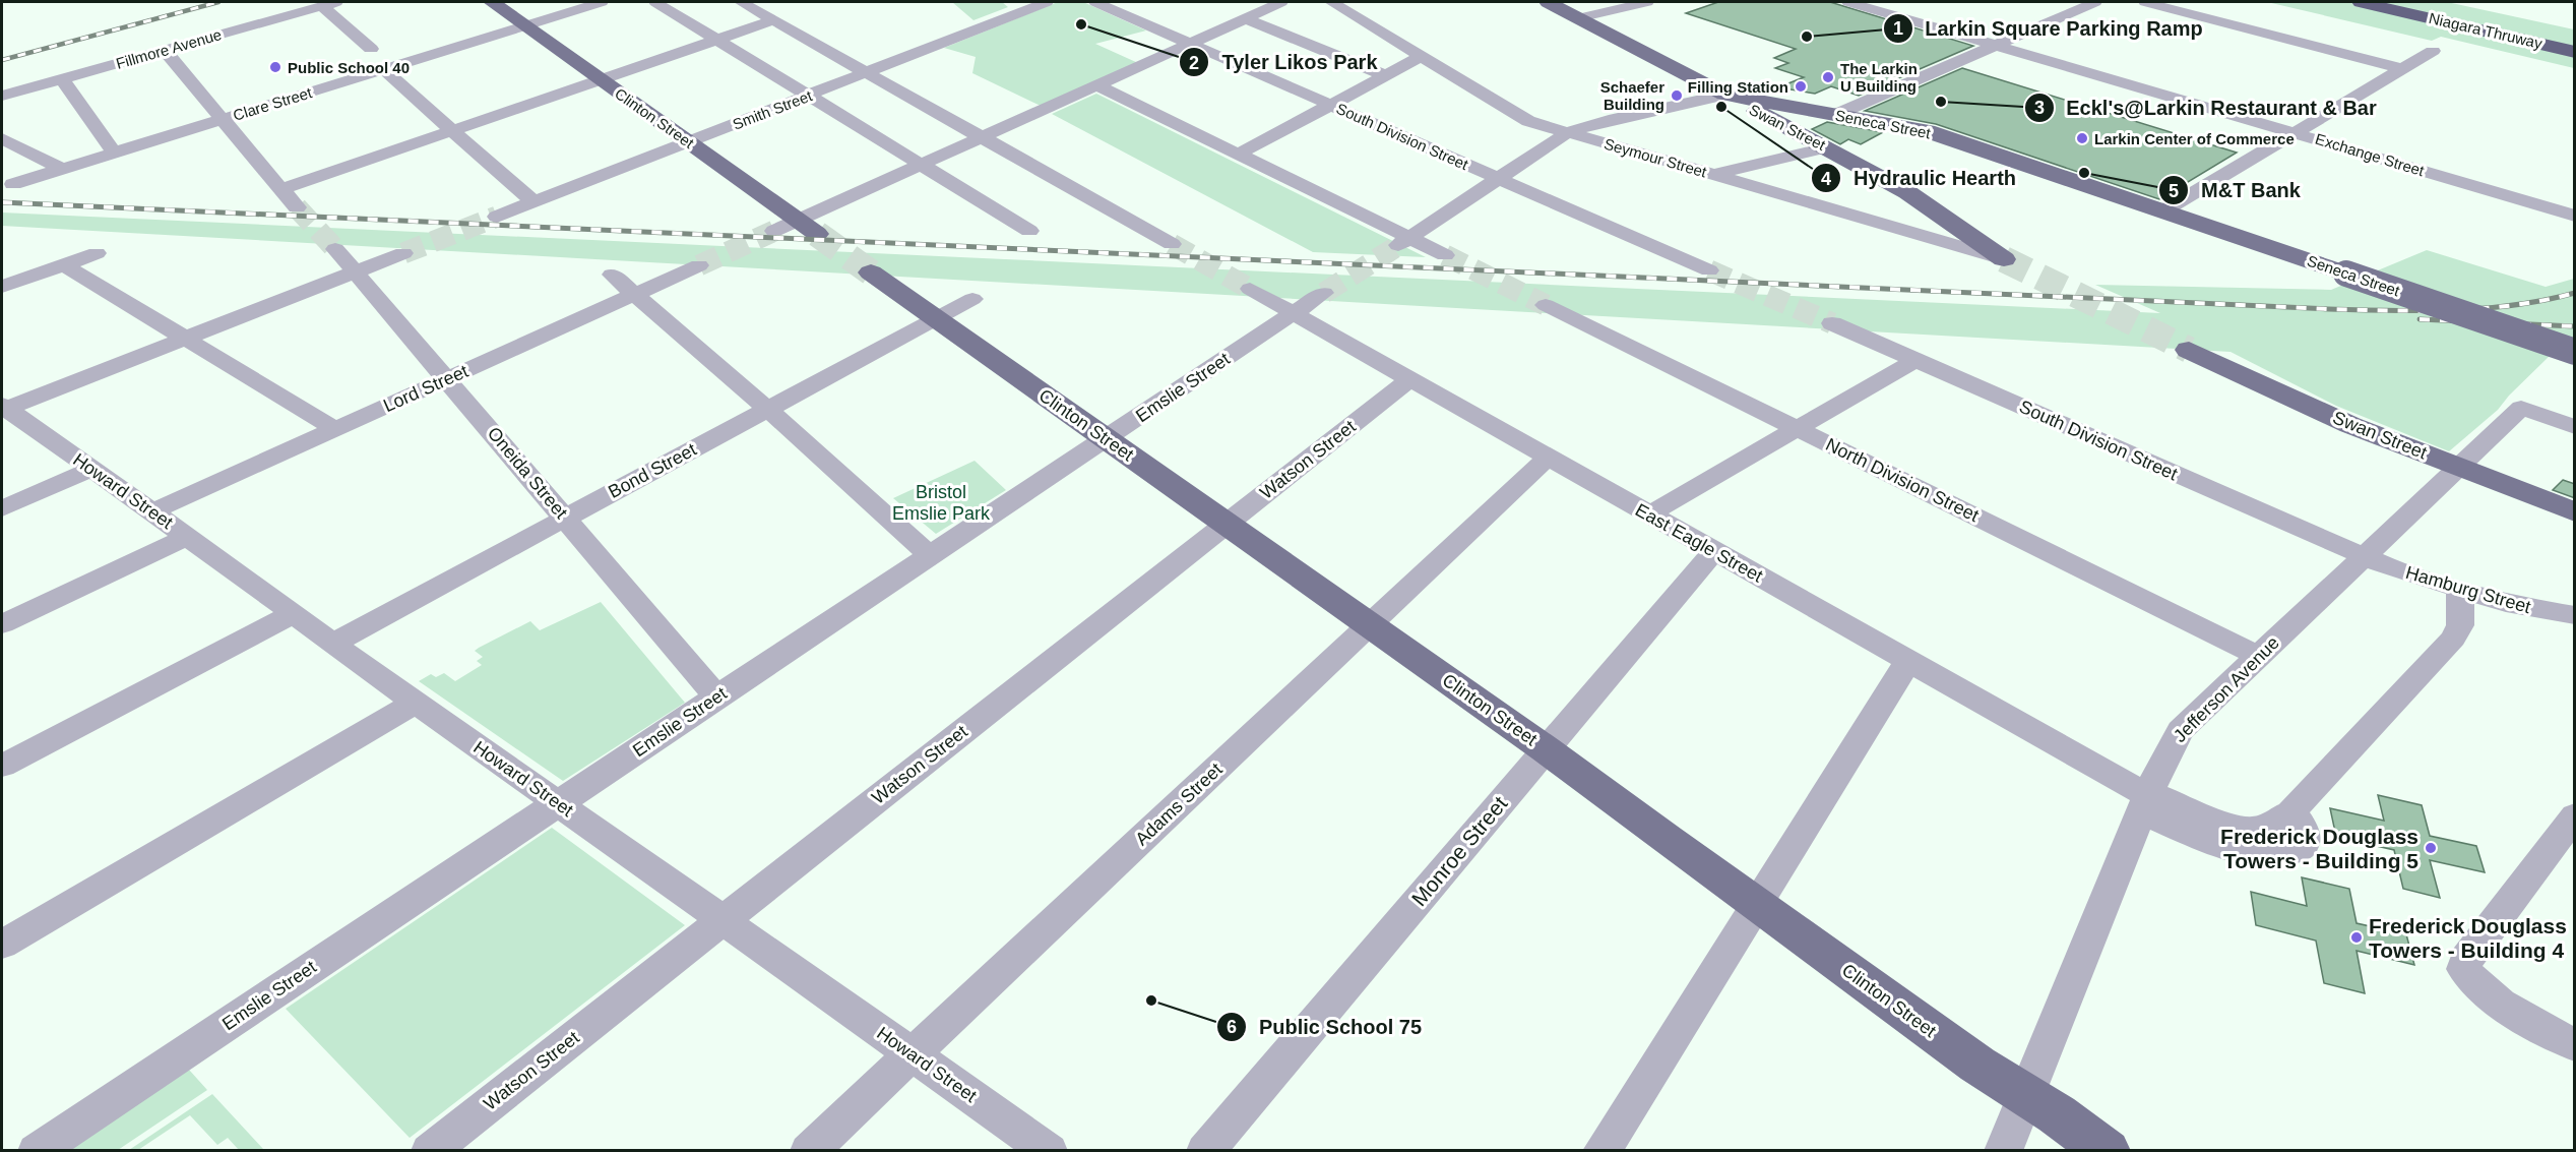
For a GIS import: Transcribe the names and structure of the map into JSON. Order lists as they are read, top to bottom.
{
  "streets": {
    "highway": ["Niagara Thruway"],
    "main road": ["Clinton Street", "Seneca Street", "Swan Street"],
    "street": [
      "Fillmore Avenue",
      "Clare Street",
      "Smith Street",
      "South Division Street",
      "Exchange Street",
      "Seymour Street",
      "Emslie Street",
      "Lord Street",
      "Watson Street",
      "Bond Street",
      "Oneida Street",
      "North Division Street",
      "Howard Street",
      "East Eagle Street",
      "Hamburg Street",
      "Jefferson Avenue",
      "Adams Street",
      "Monroe Street"
    ]
  },
  "crossings": [
    ["Clare Street", "Clinton Street"],
    ["Smith Street", "Clinton Street"],
    ["Clinton Street", "Emslie Street"],
    ["Clinton Street", "Watson Street"],
    ["Clinton Street", "Bond Street"],
    ["Clinton Street", "Jefferson Avenue"],
    ["Clinton Street", "Adams Street"],
    ["Clinton Street", "Monroe Street"],
    ["Seneca Street", "Swan Street"],
    ["Swan Street", "Seymour Street"],
    ["Swan Street", "Jefferson Avenue"],
    ["South Division Street", "Hamburg Street"],
    ["South Division Street", "Jefferson Avenue"],
    ["Emslie Street", "Oneida Street"],
    ["Emslie Street", "Howard Street"],
    ["Emslie Street", "East Eagle Street"],
    ["Lord Street", "Oneida Street"],
    ["Lord Street", "Howard Street"],
    ["Watson Street", "Howard Street"],
    ["Watson Street", "East Eagle Street"],
    ["Bond Street", "Oneida Street"],
    ["Bond Street", "Howard Street"],
    ["North Division Street", "Jefferson Avenue"],
    ["Howard Street", "Adams Street"],
    ["East Eagle Street", "Hamburg Street"],
    ["East Eagle Street", "Jefferson Avenue"],
    ["East Eagle Street", "Adams Street"],
    ["East Eagle Street", "Monroe Street"],
    ["Hamburg Street", "Jefferson Avenue"]
  ],
  "parks": ["Bristol Emslie Park"],
  "places": [
    "Tyler Likos Park",
    "Larkin Square Parking Ramp",
    "Public School 40",
    "The Larkin U Building",
    "Filling Station",
    "Schaefer Building",
    "Eckl's@Larkin Restaurant & Bar",
    "Hydraulic Hearth",
    "Larkin Center of Commerce",
    "M&T Bank",
    "Frederick Douglass Towers - Building 5",
    "Frederick Douglass Towers - Building 4",
    "Public School 75"
  ]
}
